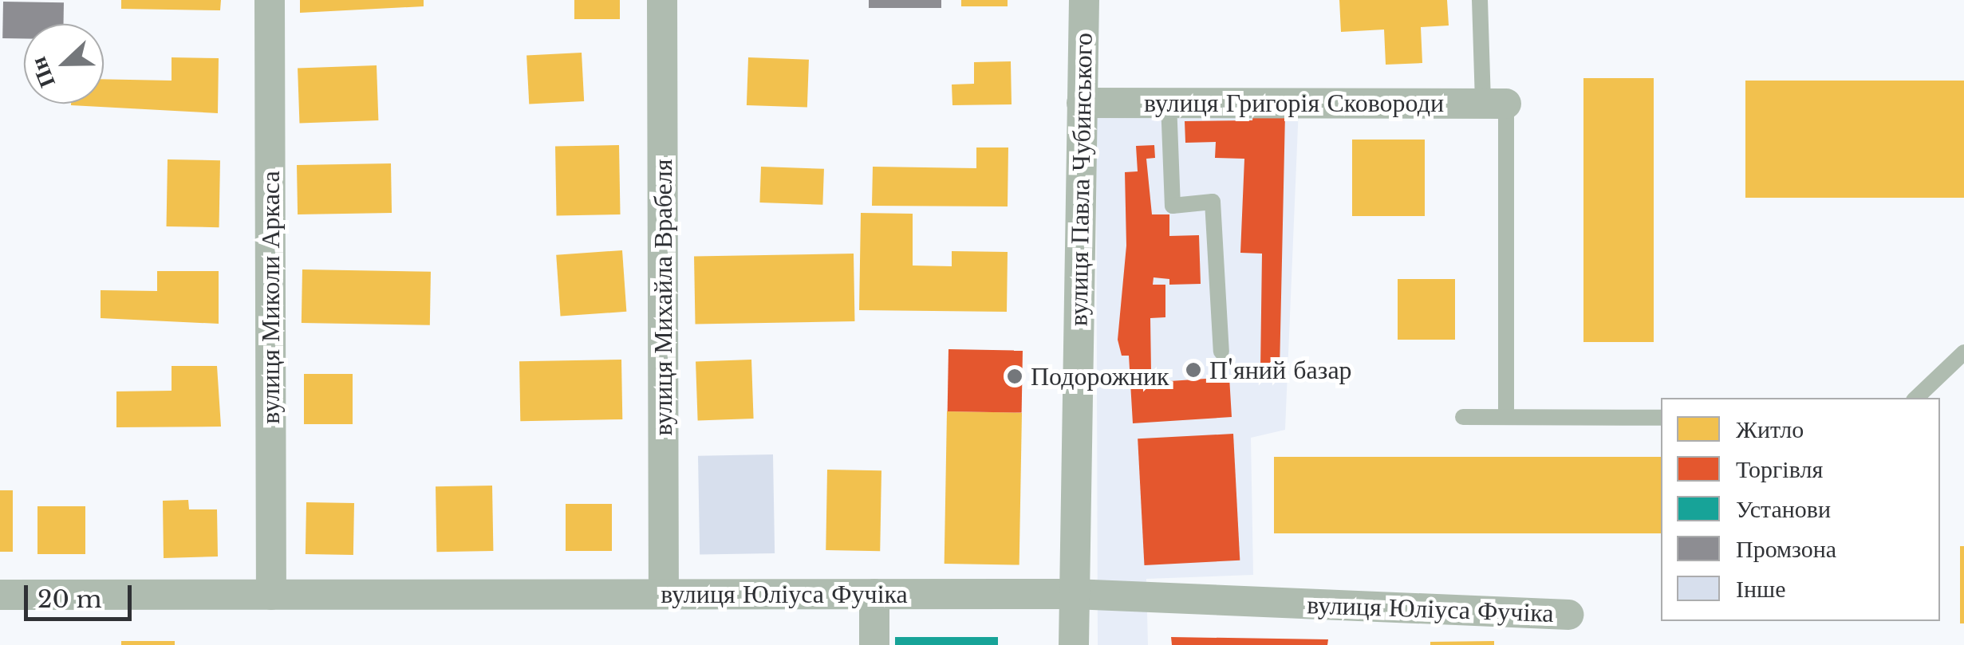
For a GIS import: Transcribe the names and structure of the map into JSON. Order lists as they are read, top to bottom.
{
  "streets": {
    "street": [
      "вулиця Григорія Сковороди",
      "вулиця Павла Чубинського",
      "вулиця Миколи Аркаса",
      "вулиця Михайла Врабеля",
      "вулиця Юліуса Фучіка"
    ]
  },
  "crossings": [
    ["вулиця Григорія Сковороди", "вулиця Павла Чубинського"],
    ["вулиця Павла Чубинського", "вулиця Юліуса Фучіка"],
    ["вулиця Миколи Аркаса", "вулиця Юліуса Фучіка"],
    ["вулиця Михайла Врабеля", "вулиця Юліуса Фучіка"]
  ],
  "places": ["П'яний базар", "Подорожник"],
  "legend": [
    "Житло",
    "Торгівля",
    "Установи",
    "Промзона",
    "Інше"
  ],
  "scale_bar": "20 m",
  "north": "left"
}
